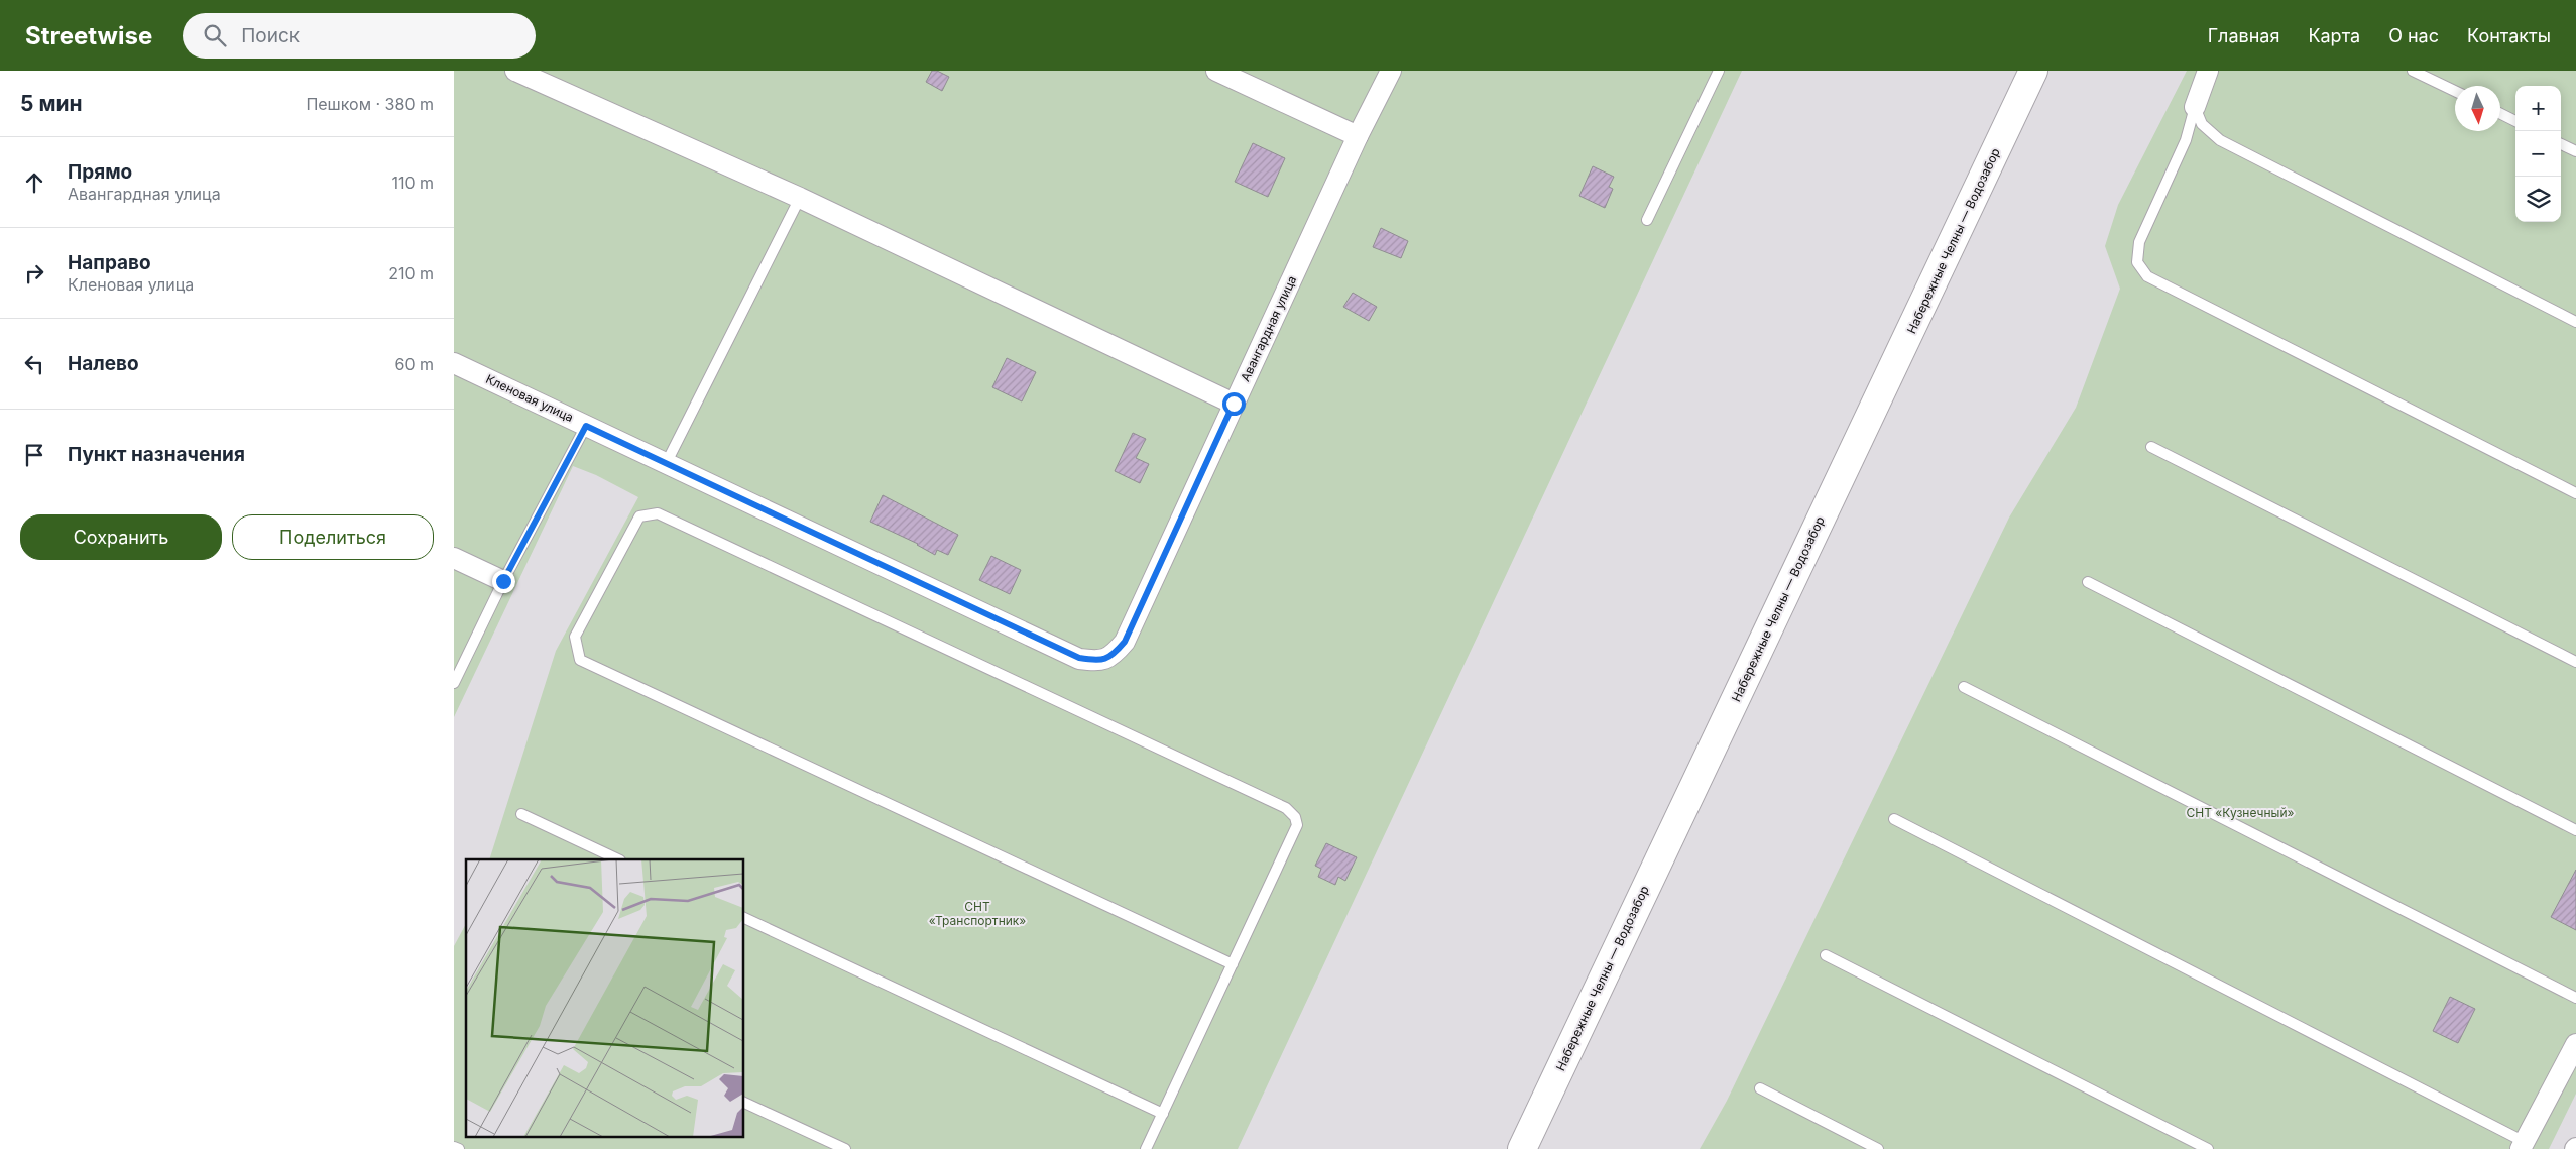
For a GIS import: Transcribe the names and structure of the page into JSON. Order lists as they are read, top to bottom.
{
  "streets": {
    "main road": ["Набережные Челны — Водозабор"],
    "street": ["Авангардная улица", "Кленовая улица"]
  },
  "crossings": [
    ["Авангардная улица", "Кленовая улица"]
  ],
  "parks": ["СНТ «Кузнечный»", "СНТ «Транспортник»"],
  "north": "bottom",
  "page": {
    "header": "Streetwise",
    "search": "Поиск",
    "nav": [
      "Главная",
      "Карта",
      "О нас",
      "Контакты"
    ],
    "heading": ["5 мин", "Пешком · 380 m"],
    "map_buttons": ["+", "−"],
    "list": [
      ["Прямо", "Авангардная улица", "110 m"],
      ["Направо", "Кленовая улица", "210 m"],
      ["Налево", "60 m"],
      "Пункт назначения"
    ],
    "buttons": ["Сохранить", "Поделиться"]
  }
}
